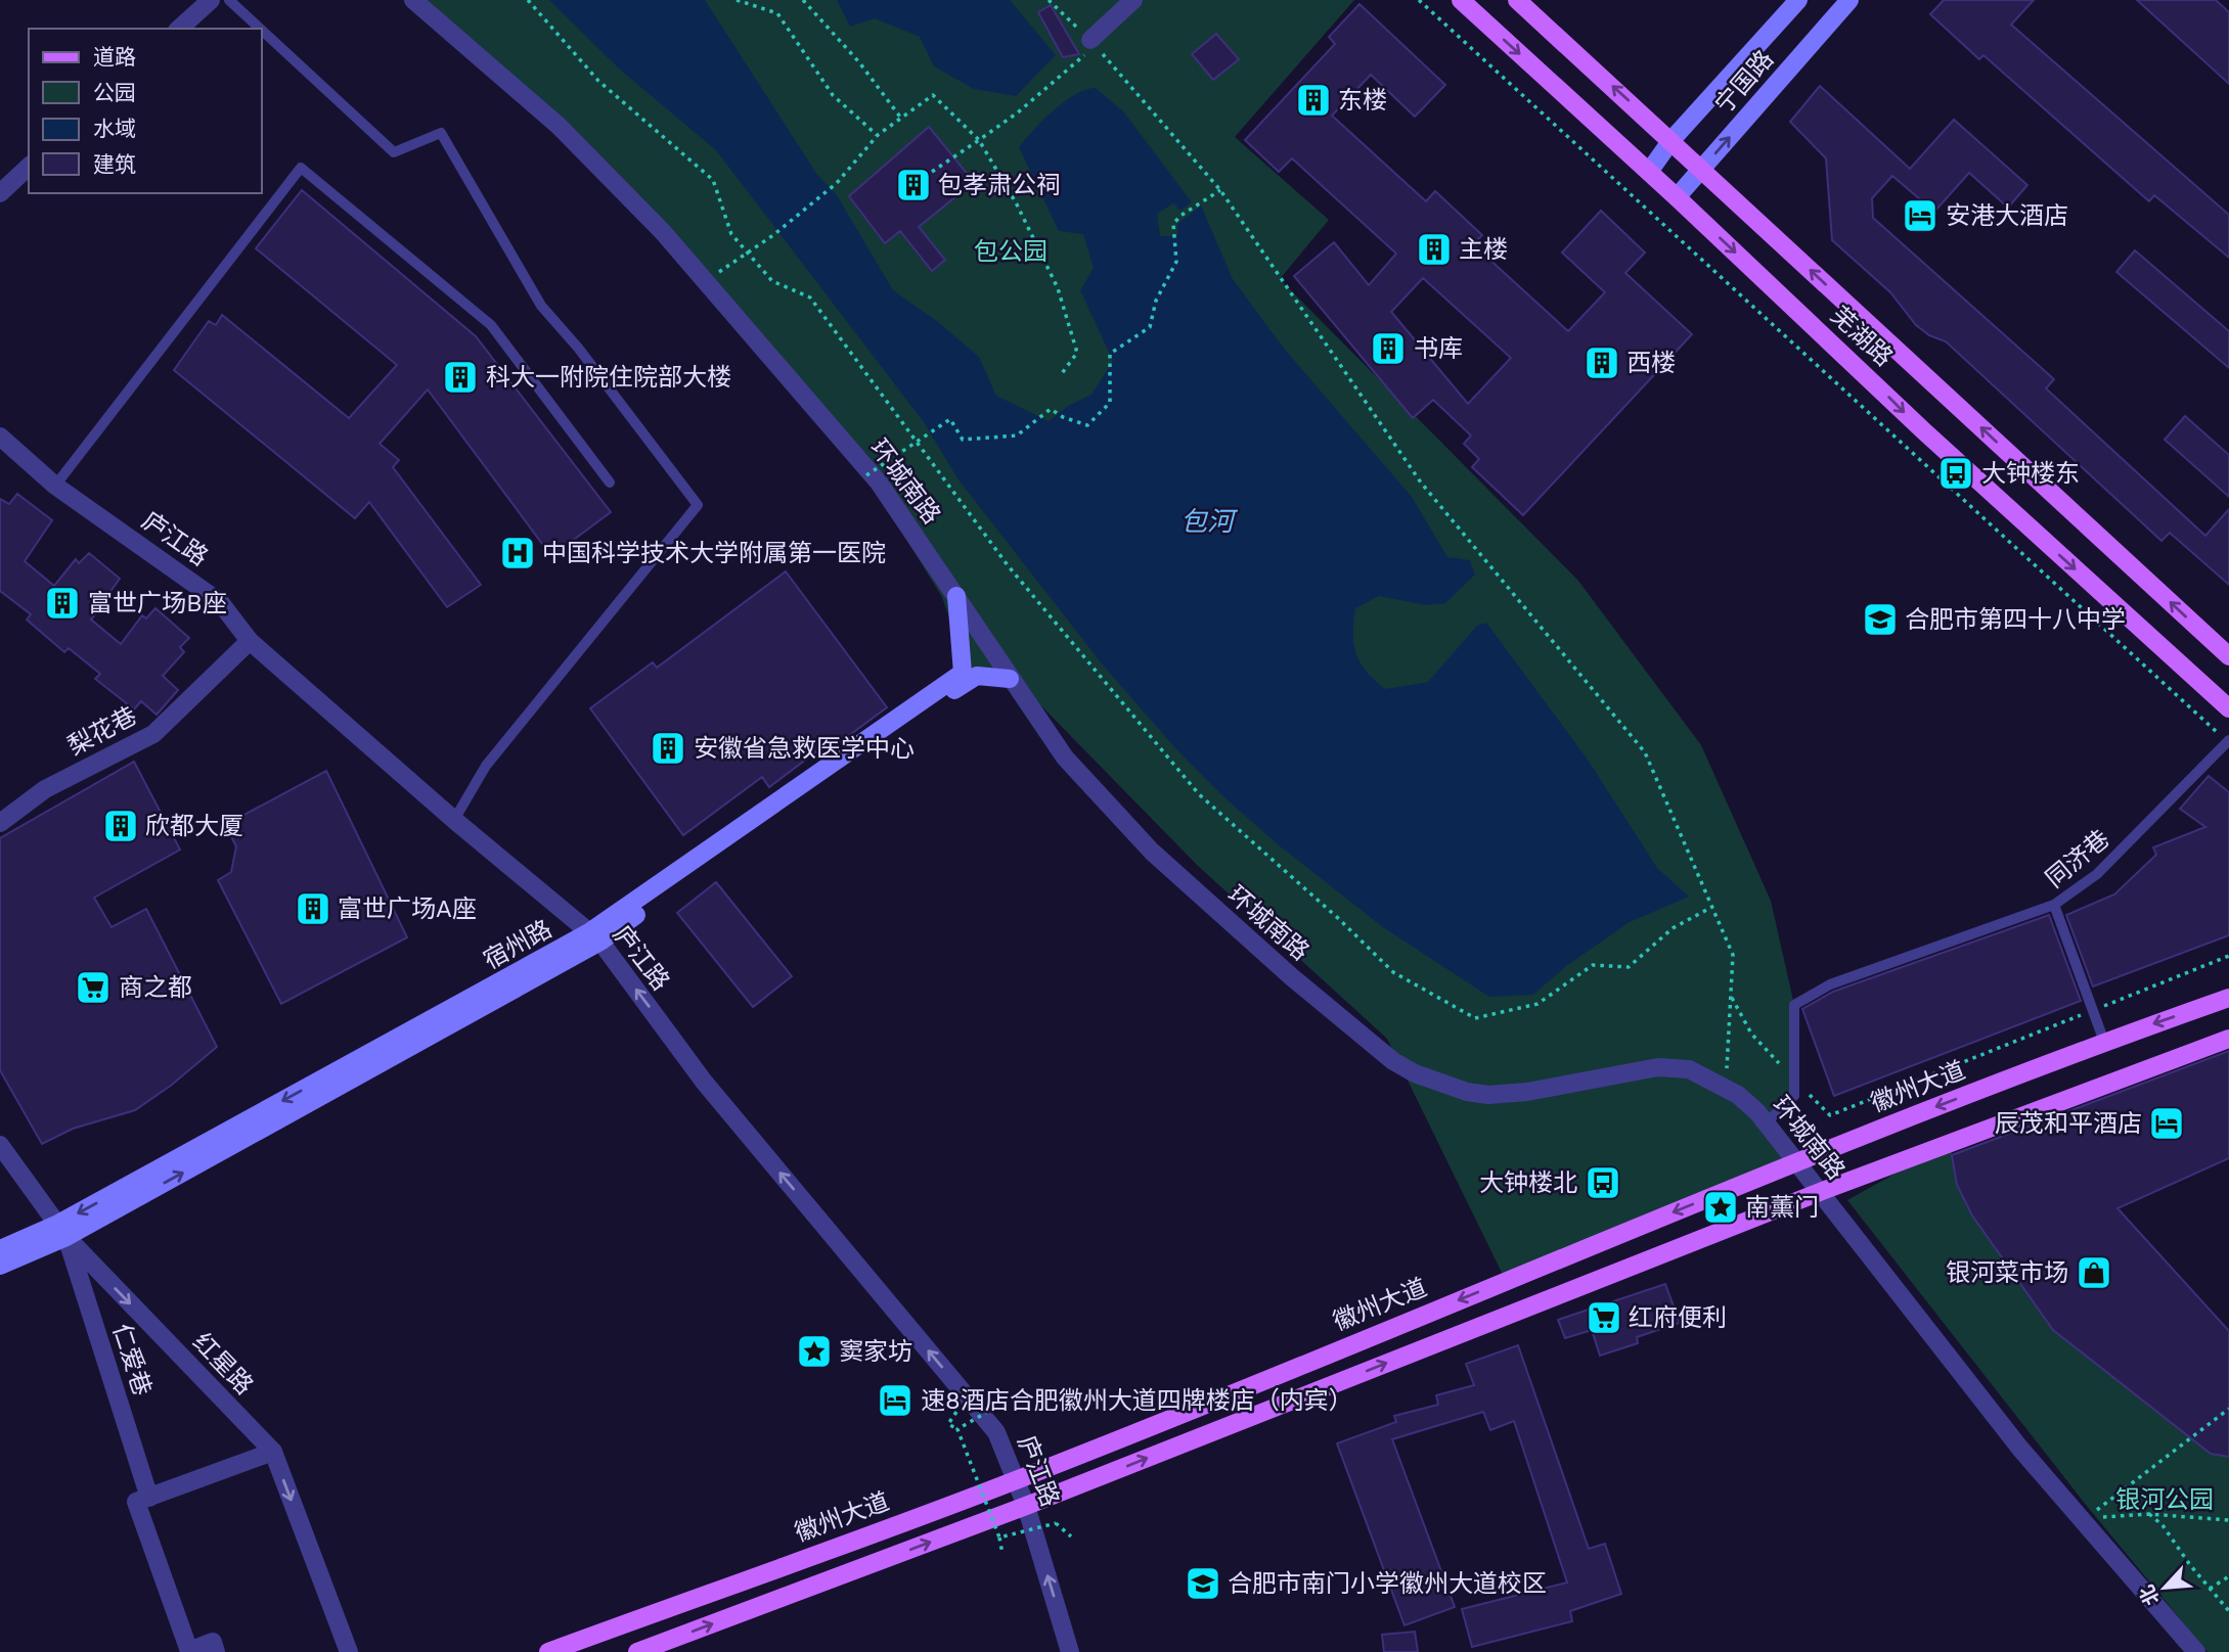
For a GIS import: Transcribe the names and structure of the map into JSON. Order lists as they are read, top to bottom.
{
  "streets": {
    "main road": [
      "宁国路",
      "芜湖路",
      "宿州路",
      "徽州大道"
    ],
    "street": [
      "环城南路",
      "庐江路",
      "梨花巷",
      "仁爱巷",
      "红星路"
    ],
    "lane": ["同济巷"]
  },
  "crossings": [
    ["宁国路", "芜湖路"],
    ["环城南路", "宿州路"],
    ["环城南路", "徽州大道"],
    ["庐江路", "梨花巷"],
    ["庐江路", "宿州路"],
    ["庐江路", "徽州大道"],
    ["同济巷", "徽州大道"],
    ["宿州路", "仁爱巷"],
    ["宿州路", "红星路"],
    ["仁爱巷", "红星路"]
  ],
  "one_way": ["庐江路", "红星路"],
  "water": ["包河"],
  "parks": ["包公园", "银河公园"],
  "places": {
    "building": [
      "东楼",
      "包孝肃公祠",
      "主楼",
      "书库",
      "西楼",
      "科大一附院住院部大楼",
      "富世广场B座",
      "安徽省急救医学中心",
      "欣都大厦",
      "富世广场A座"
    ],
    "hotel": ["安港大酒店", "辰茂和平酒店", "速8酒店合肥徽州大道四牌楼店（内宾）"],
    "bus stop": ["大钟楼东", "大钟楼北"],
    "hospital": ["中国科学技术大学附属第一医院"],
    "school or university": ["合肥市第四十八中学", "合肥市南门小学徽州大道校区"],
    "supermarket": ["商之都", "红府便利"],
    "place": ["南薰门", "窦家坊"],
    "shop": ["银河菜市场"]
  },
  "legend": [
    "道路",
    "公园",
    "水域",
    "建筑"
  ],
  "north": "bottom left"
}
